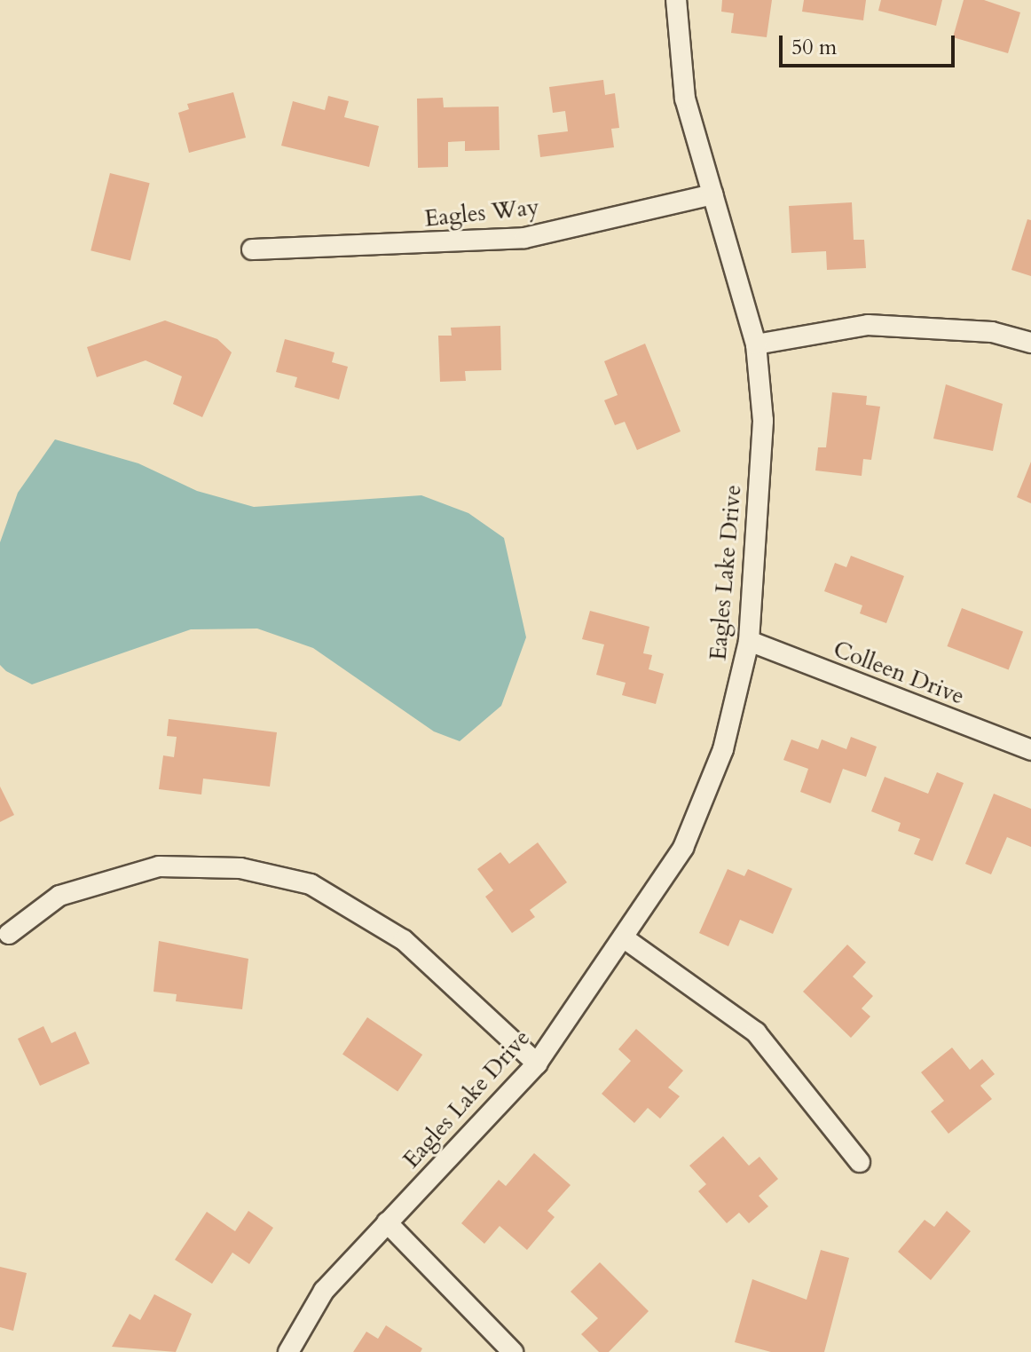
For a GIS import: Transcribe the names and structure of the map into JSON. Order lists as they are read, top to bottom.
{
  "streets": {
    "street": ["Eagles Way", "Eagles Lake Drive", "Colleen Drive"]
  },
  "crossings": [
    ["Eagles Way", "Eagles Lake Drive"],
    ["Eagles Lake Drive", "Colleen Drive"]
  ],
  "scale_bar": "50 m"
}
